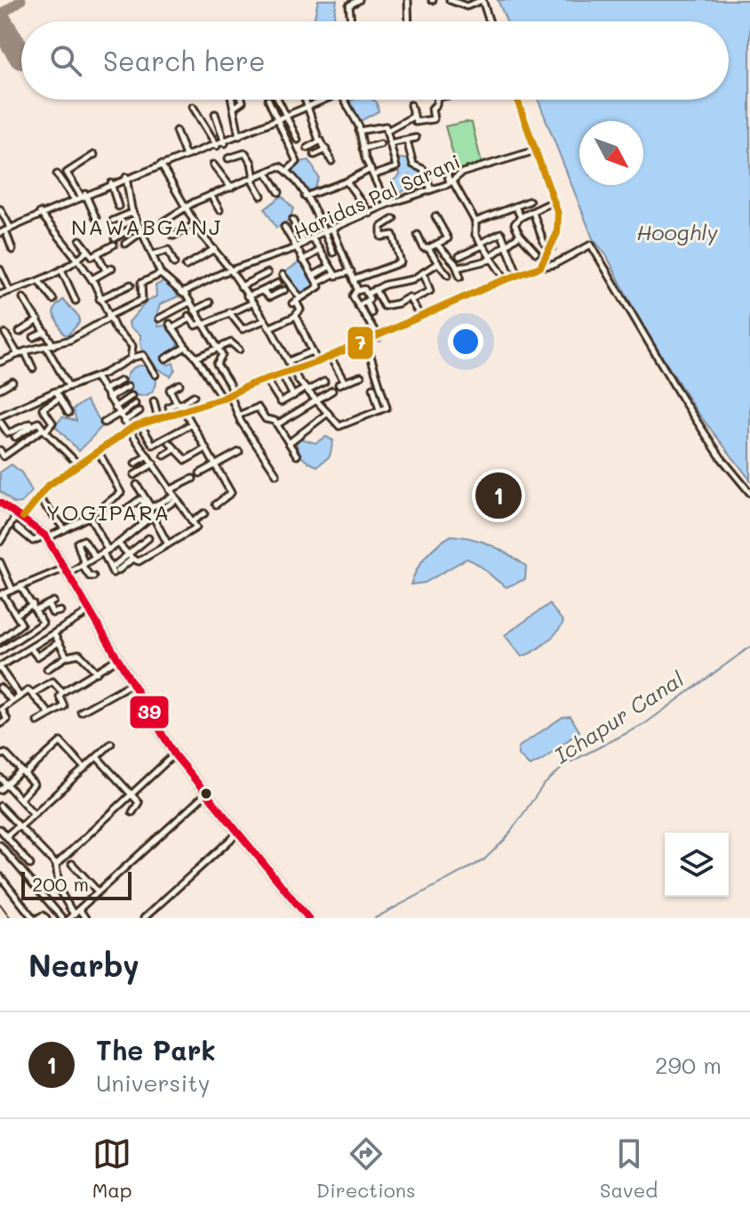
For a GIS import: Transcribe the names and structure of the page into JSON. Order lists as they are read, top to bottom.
{
  "streets": {
    "street": ["Haridas Pal Sarani"]
  },
  "districts": ["NAWABGANJ", "YOGIPARA"],
  "water": ["Hooghly", "Ichapur Canal"],
  "lines": ["transit line 7", "transit line 39"],
  "scale_bar": "200 m",
  "north": "bottom right",
  "page": {
    "search": "Search here",
    "pins": "1",
    "scale": "200 m",
    "heading": "Nearby",
    "list": [
      {
        "mark": "1",
        "name": "The Park",
        "note": "University",
        "value": "290 m"
      }
    ],
    "nav": ["Map", "Directions", "Saved"]
  }
}
